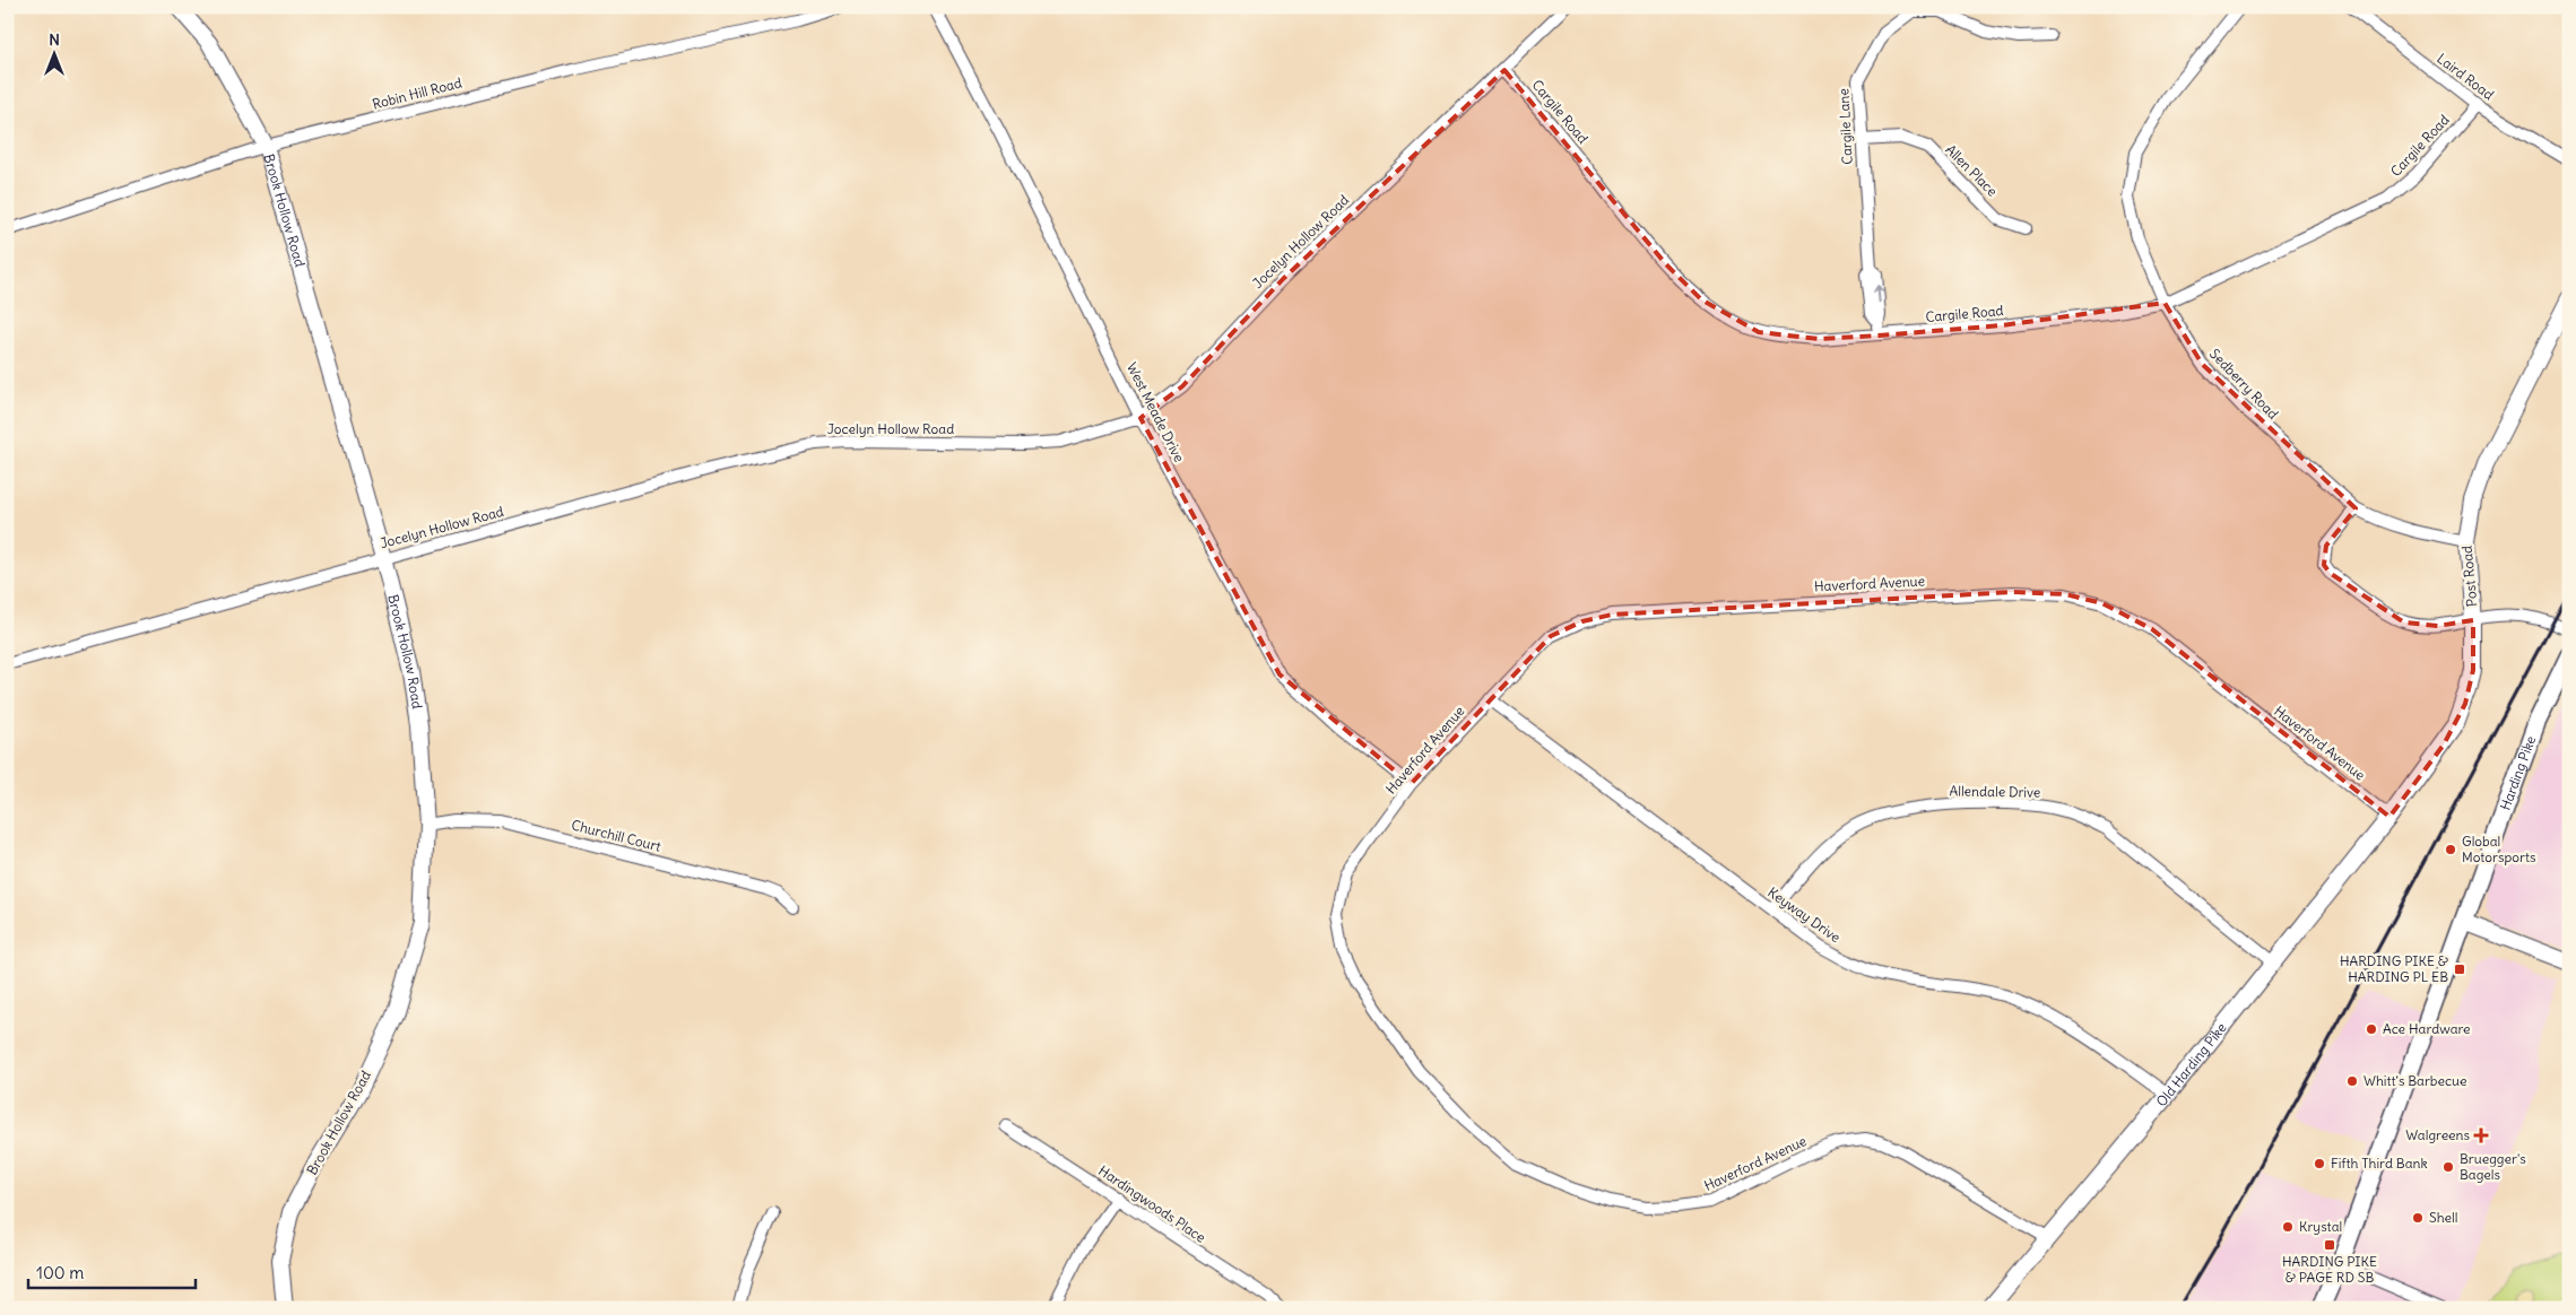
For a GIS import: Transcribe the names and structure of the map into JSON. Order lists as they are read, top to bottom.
{
  "streets": {
    "main road": ["Harding Pike"],
    "street": [
      "Laird Road",
      "Robin Hill Road",
      "Cargile Road",
      "Cargile Lane",
      "Allen Place",
      "Brook Hollow Road",
      "Jocelyn Hollow Road",
      "Sedberry Road",
      "West Meade Drive",
      "Post Road",
      "Haverford Avenue",
      "Allendale Drive",
      "Churchill Court",
      "Keyway Drive",
      "Old Harding Pike",
      "Hardingwoods Place"
    ]
  },
  "crossings": [
    ["Laird Road", "Cargile Road"],
    ["Robin Hill Road", "Brook Hollow Road"],
    ["Cargile Road", "Cargile Lane"],
    ["Cargile Road", "Jocelyn Hollow Road"],
    ["Cargile Road", "Sedberry Road"],
    ["Cargile Lane", "Allen Place"],
    ["Brook Hollow Road", "Jocelyn Hollow Road"],
    ["Brook Hollow Road", "Churchill Court"],
    ["Jocelyn Hollow Road", "West Meade Drive"],
    ["Sedberry Road", "Post Road"],
    ["West Meade Drive", "Haverford Avenue"],
    ["Post Road", "Haverford Avenue"],
    ["Post Road", "Old Harding Pike"],
    ["Haverford Avenue", "Keyway Drive"],
    ["Haverford Avenue", "Old Harding Pike"],
    ["Allendale Drive", "Keyway Drive"],
    ["Allendale Drive", "Old Harding Pike"],
    ["Keyway Drive", "Old Harding Pike"]
  ],
  "places": {
    "other": [
      "Global Motorsports",
      "Ace Hardware",
      "Whitt's Barbecue",
      "Fifth Third Bank",
      "Bruegger's Bagels",
      "Shell",
      "Krystal"
    ],
    "transit": ["HARDING PIKE & HARDING PL EB", "HARDING PIKE & PAGE RD SB"],
    "health": ["Walgreens"]
  },
  "scale_bar": "100 m",
  "north": "top"
}
